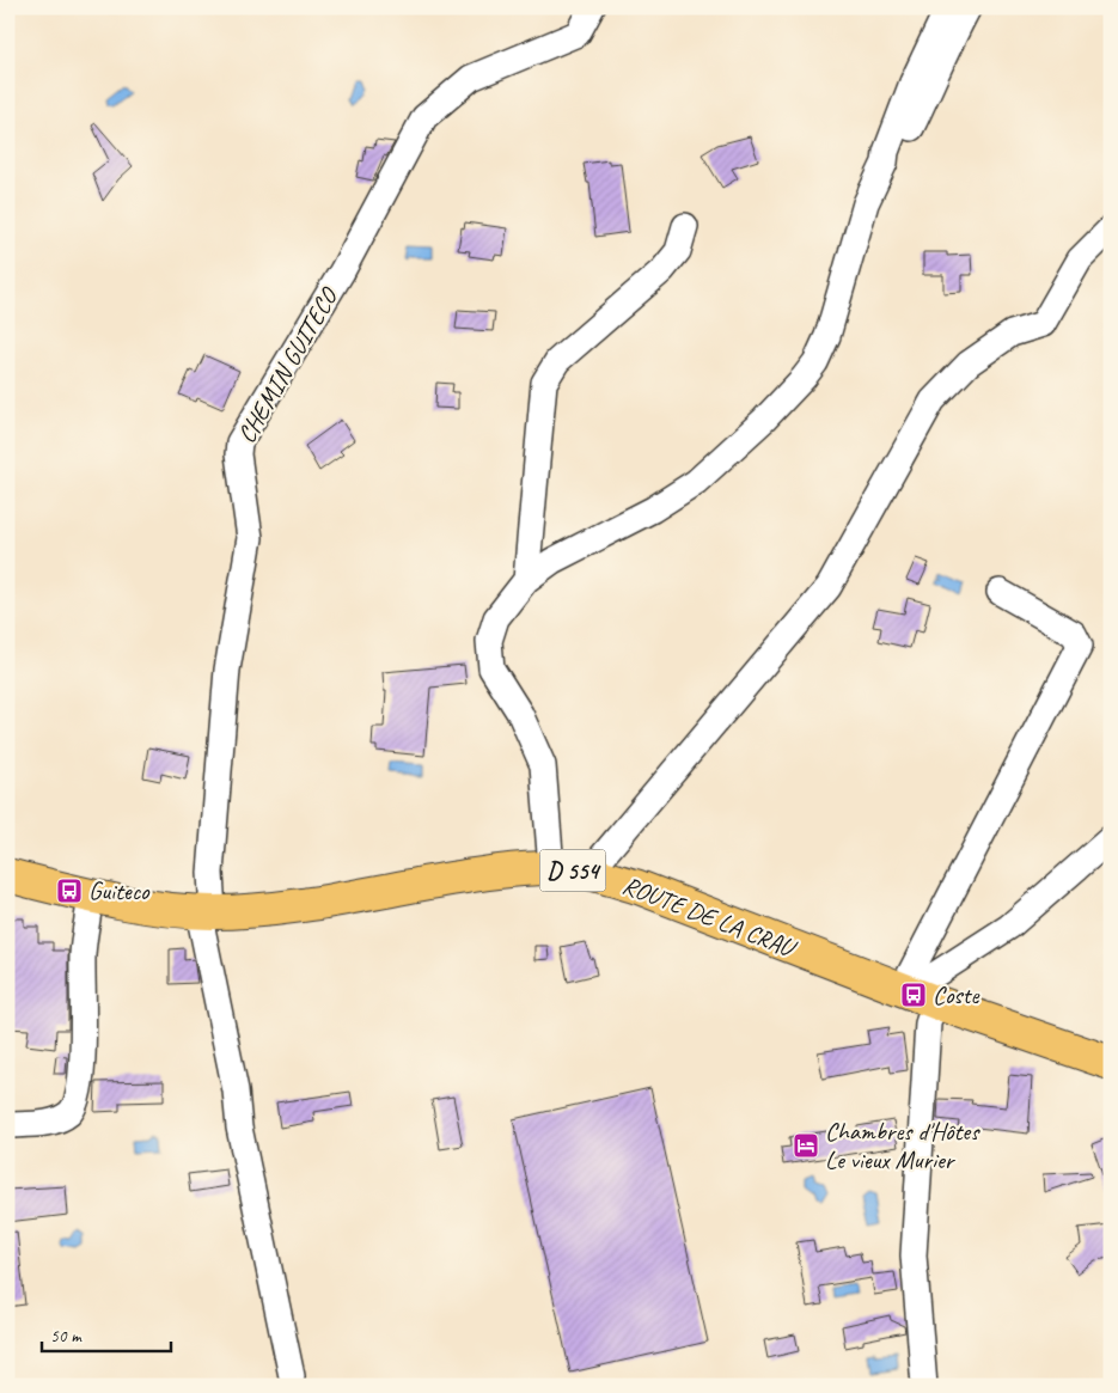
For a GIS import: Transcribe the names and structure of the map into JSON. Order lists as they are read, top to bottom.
{
  "streets": {
    "main road": ["D 554", "ROUTE DE LA CRAU"],
    "street": ["CHEMIN GUITECO"]
  },
  "crossings": [
    ["CHEMIN GUITECO", "ROUTE DE LA CRAU"]
  ],
  "places": {
    "bus stop": ["Guiteco", "Coste"],
    "hotel": ["Chambres d'Hôtes Le vieux Murier"]
  },
  "scale_bar": "50 m"
}
